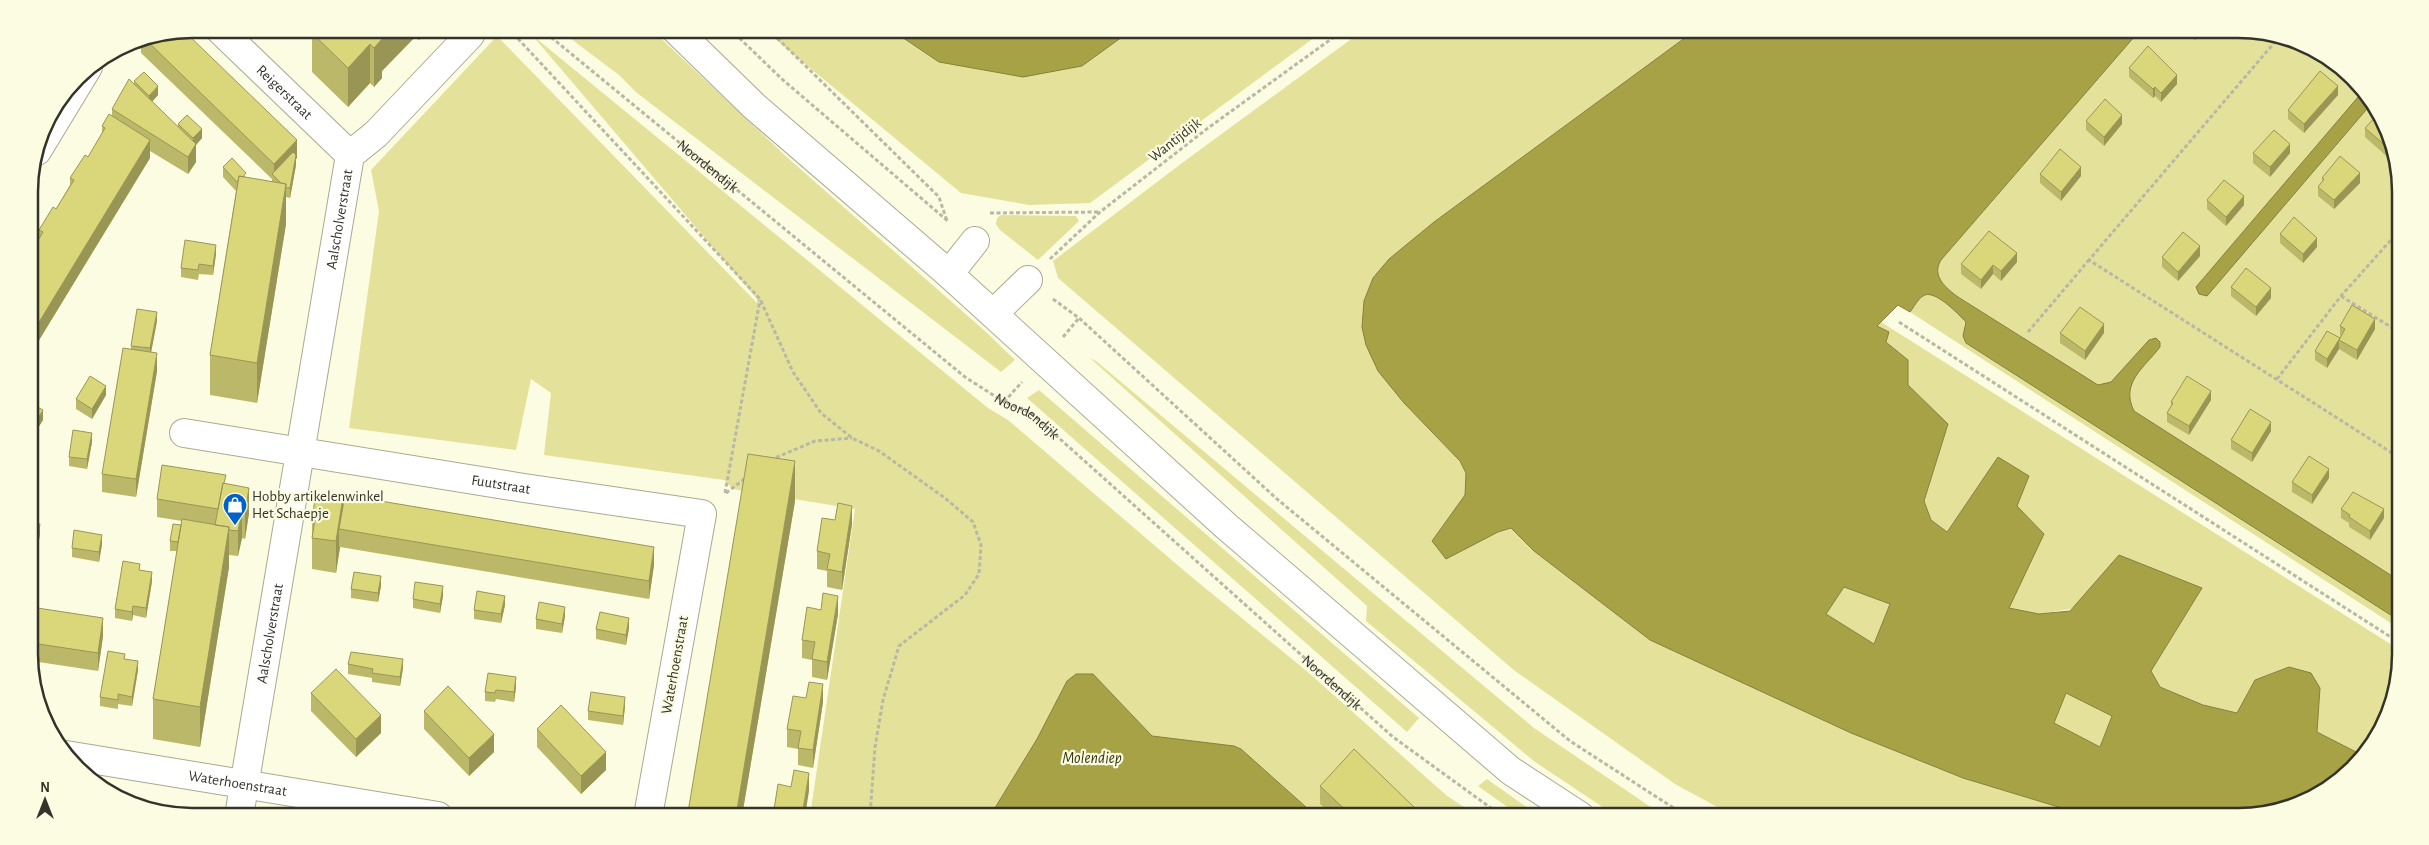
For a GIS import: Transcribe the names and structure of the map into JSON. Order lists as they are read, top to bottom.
{
  "streets": {
    "street": [
      "Reigerstraat",
      "Aalscholverstraat",
      "Fuutstraat",
      "Waterhoenstraat"
    ],
    "path": ["Wantijdijk", "Noordendijk"]
  },
  "crossings": [
    ["Reigerstraat", "Aalscholverstraat"],
    ["Aalscholverstraat", "Fuutstraat"],
    ["Aalscholverstraat", "Waterhoenstraat"],
    ["Fuutstraat", "Waterhoenstraat"]
  ],
  "water": ["Molendiep"],
  "places": {
    "shop": ["Hobby artikelenwinkel Het Schaepje"]
  },
  "north": "top"
}
